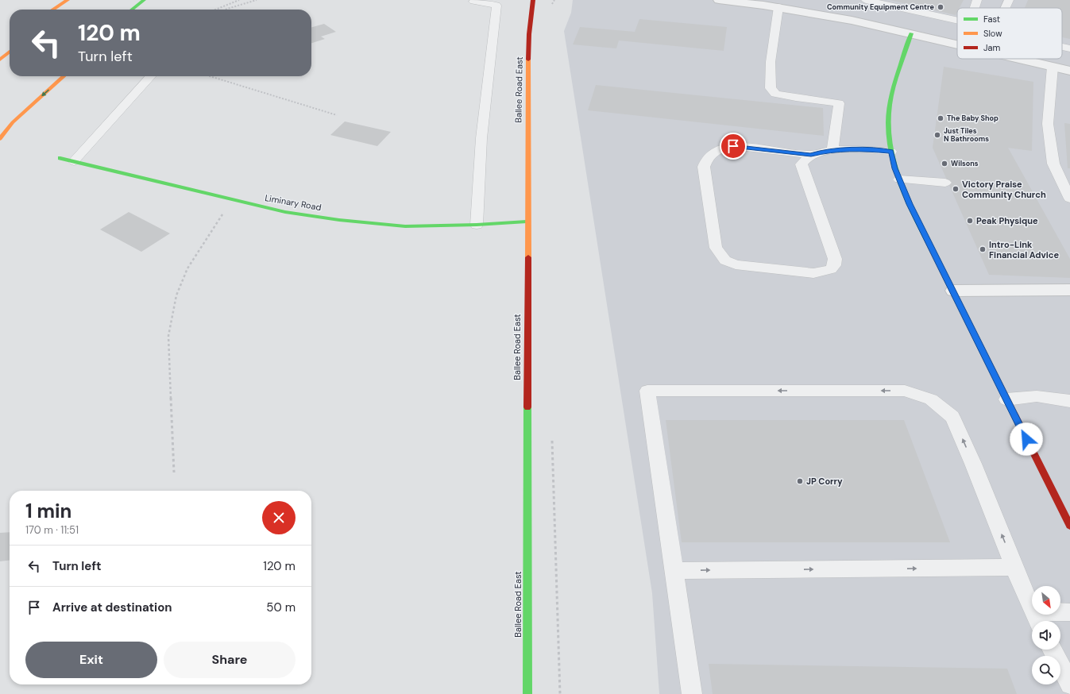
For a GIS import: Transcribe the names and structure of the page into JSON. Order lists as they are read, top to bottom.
{
  "streets": {
    "main road": ["Ballee Road East", "Liminary Road"]
  },
  "crossings": [
    ["Ballee Road East", "Liminary Road"]
  ],
  "places": [
    "Community Equipment Centre",
    "The Baby Shop",
    "Just Tiles N Bathrooms",
    "Wilsons",
    "Victory Praise Community Church",
    "Peak Physique",
    "Intro-Link Financial Advice",
    "JP Corry"
  ],
  "legend": ["Fast", "Slow", "Jam"],
  "north": "bottom right",
  "page": {
    "turn": ["120 m", "Turn left"],
    "heading": ["1 min", "170 m · 11:51"],
    "list": [
      {
        "name": "Turn left",
        "value": "120 m"
      },
      {
        "name": "Arrive at destination",
        "value": "50 m"
      }
    ],
    "buttons": ["Exit", "Share"]
  }
}
